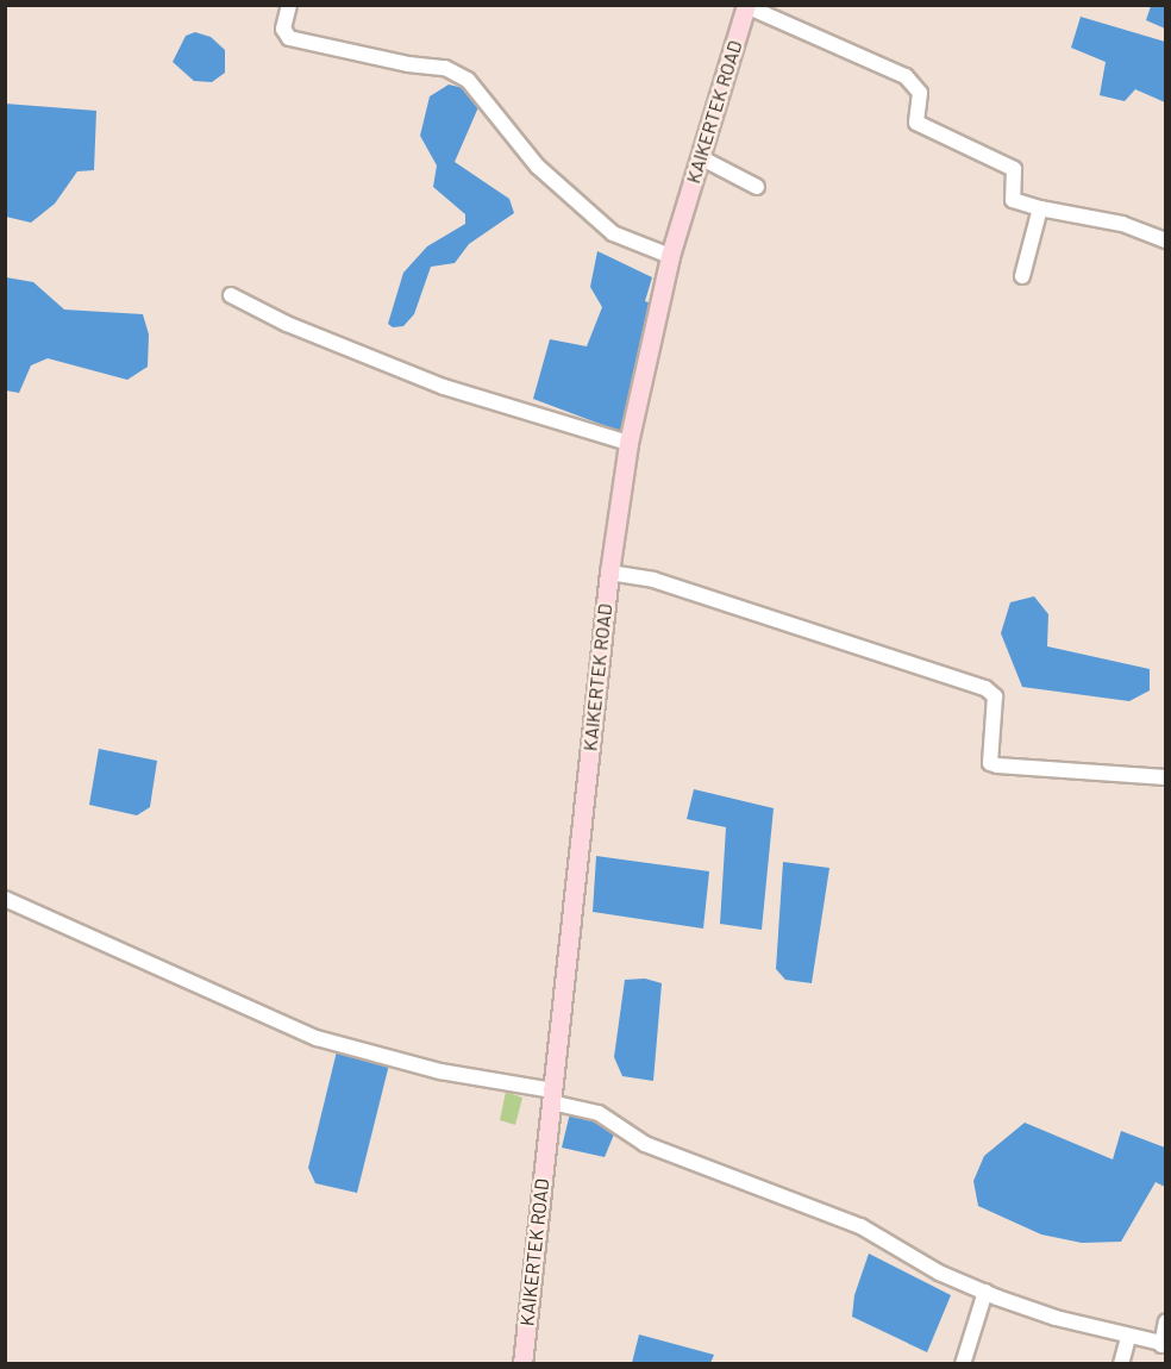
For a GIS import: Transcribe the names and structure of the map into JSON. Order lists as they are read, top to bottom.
{
  "streets": {
    "main road": ["KAIKERTEK ROAD"]
  }
}
